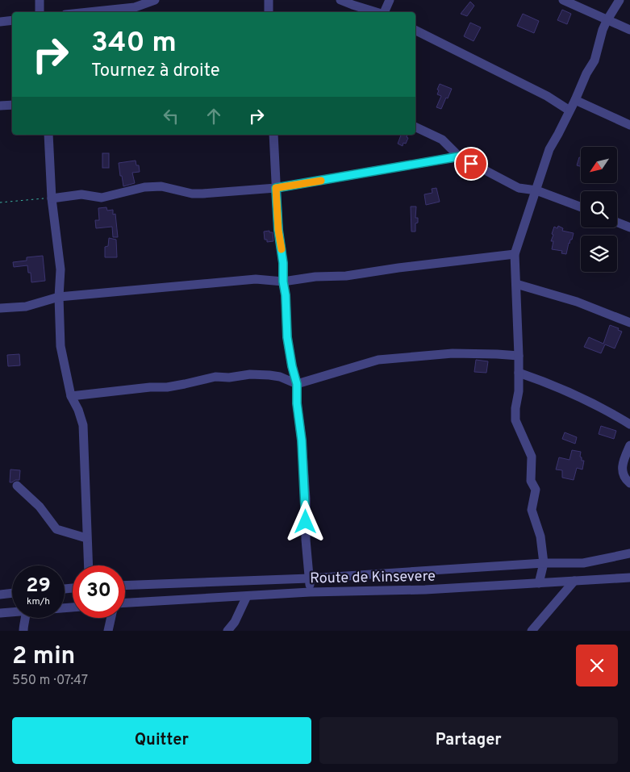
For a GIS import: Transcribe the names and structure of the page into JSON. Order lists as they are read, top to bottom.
{
  "streets": {
    "street": ["Route de Kinsevere"]
  },
  "north": "bottom left",
  "page": {
    "turn": ["340 m", "Tournez à droite"],
    "speed": "29 km/h",
    "limit": "30",
    "heading": ["2 min", "550 m · 07:47"],
    "buttons": ["Quitter", "Partager"]
  }
}
